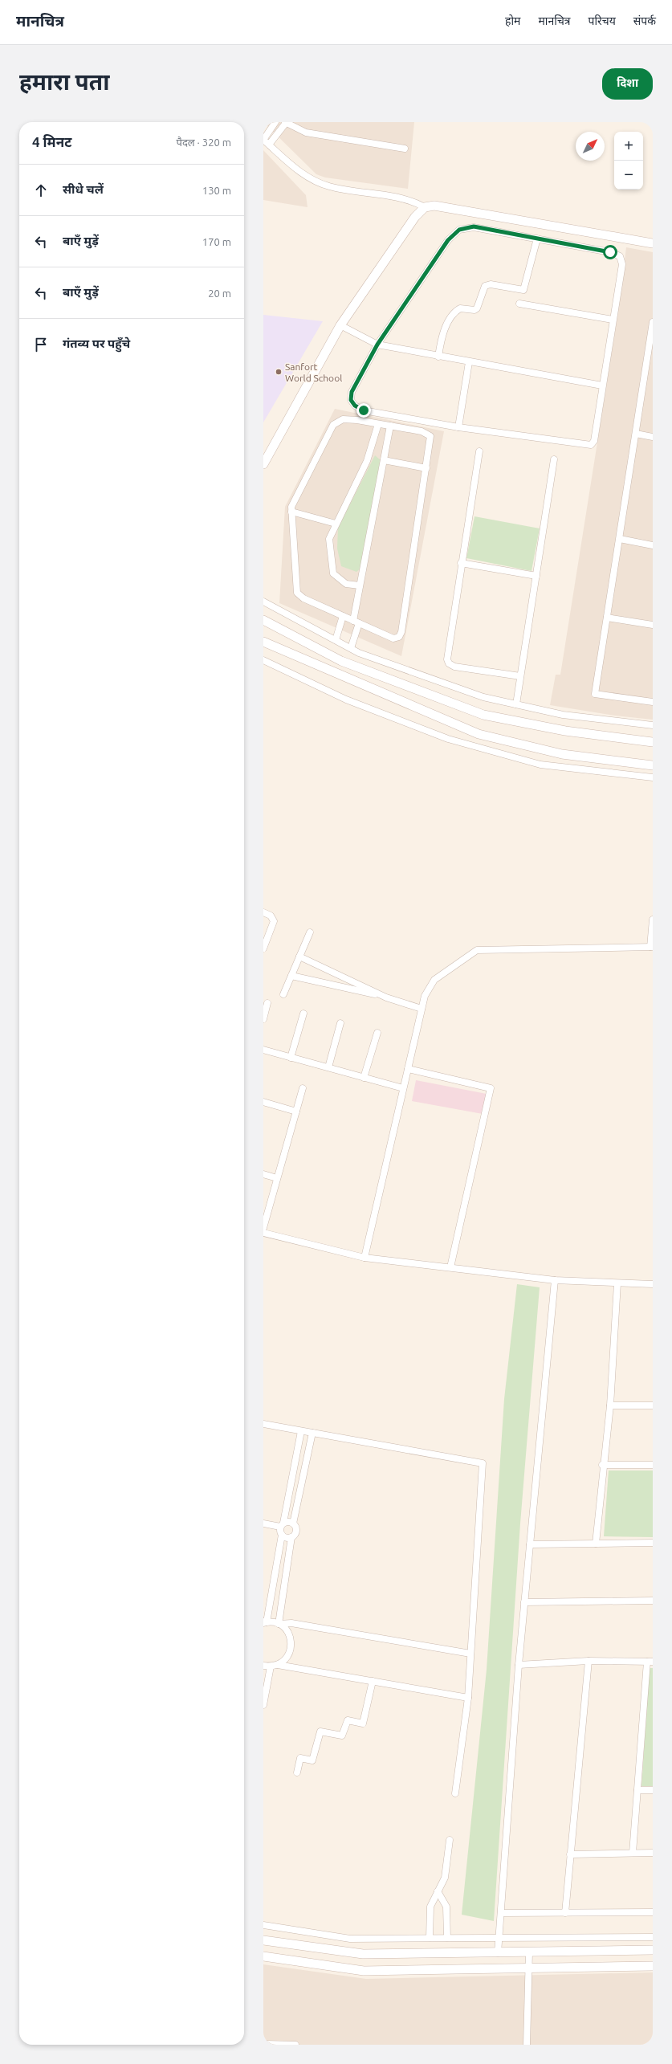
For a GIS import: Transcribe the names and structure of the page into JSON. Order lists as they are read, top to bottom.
{
  "places": ["Sanfort World School"],
  "north": "top right",
  "page": {
    "header": "मानचित्र",
    "nav": [
      "होम",
      "मानचित्र",
      "परिचय",
      "संपर्क"
    ],
    "buttons": "दिशा",
    "title": "हमारा पता",
    "heading": ["4 मिनट", "पैदल · 320 m"],
    "map_buttons": ["+", "−"],
    "list": [
      ["सीधे चलें", "130 m"],
      ["बाएँ मुड़ें", "170 m"],
      ["बाएँ मुड़ें", "20 m"],
      "गंतव्य पर पहुँचे"
    ]
  }
}
